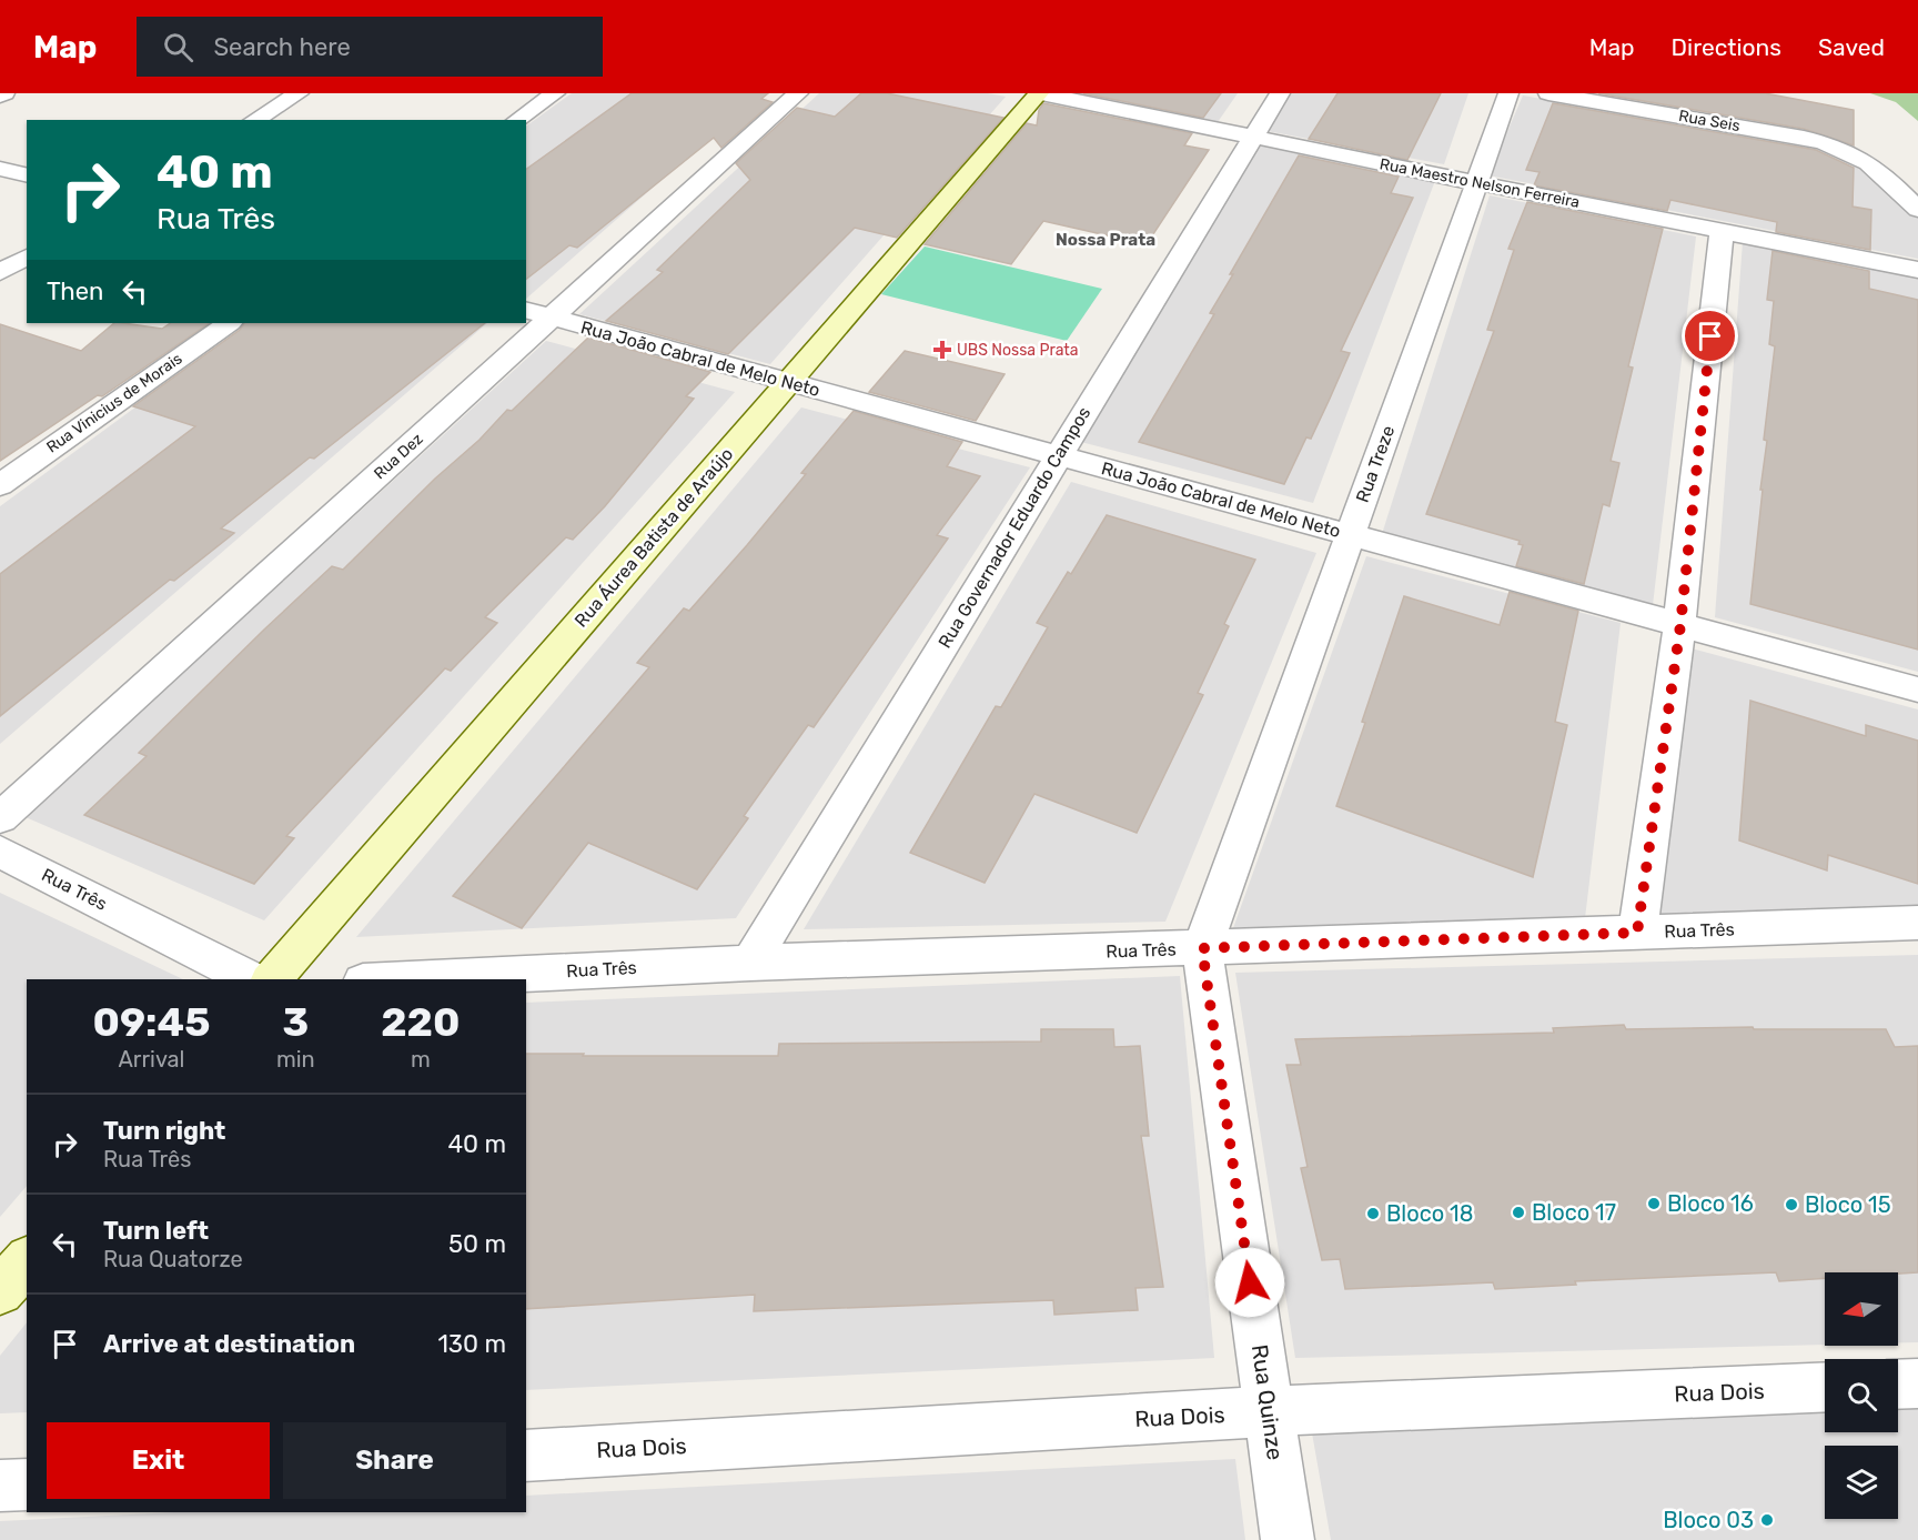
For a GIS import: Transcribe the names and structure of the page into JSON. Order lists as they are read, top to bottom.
{
  "streets": {
    "street": [
      "Rua Seis",
      "Rua Maestro Nelson Ferreira",
      "Rua João Cabral de Melo Neto",
      "Rua Vinicius de Morais",
      "Rua Dez",
      "Rua Treze",
      "Rua Governador Eduardo Campos",
      "Rua Áurea Batista de Araújo",
      "Rua Três",
      "Rua Dois",
      "Rua Quinze"
    ]
  },
  "crossings": [
    ["Rua Maestro Nelson Ferreira", "Rua Treze"],
    ["Rua Maestro Nelson Ferreira", "Rua Governador Eduardo Campos"],
    ["Rua Maestro Nelson Ferreira", "Rua Áurea Batista de Araújo"],
    ["Rua João Cabral de Melo Neto", "Rua Dez"],
    ["Rua João Cabral de Melo Neto", "Rua Treze"],
    ["Rua João Cabral de Melo Neto", "Rua Governador Eduardo Campos"],
    ["Rua João Cabral de Melo Neto", "Rua Áurea Batista de Araújo"],
    ["Rua Treze", "Rua Três"],
    ["Rua Treze", "Rua Quinze"],
    ["Rua Governador Eduardo Campos", "Rua Três"],
    ["Rua Três", "Rua Quinze"],
    ["Rua Dois", "Rua Quinze"]
  ],
  "districts": ["Nossa Prata"],
  "places": {
    "health": ["UBS Nossa Prata"],
    "other": [
      "Bloco 16",
      "Bloco 15",
      "Bloco 17",
      "Bloco 18",
      "Bloco 03"
    ]
  },
  "north": "left",
  "page": {
    "header": "Map",
    "search": "Search here",
    "nav": ["Map", "Directions", "Saved"],
    "turn": ["40 m", "Rua Três"],
    "then": "Then",
    "eta": [
      "09:45",
      "Arrival",
      "3",
      "min",
      "220",
      "m"
    ],
    "list": [
      {
        "name": "Turn right",
        "note": "Rua Três",
        "value": "40 m"
      },
      {
        "name": "Turn left",
        "note": "Rua Quatorze",
        "value": "50 m"
      },
      {
        "name": "Arrive at destination",
        "value": "130 m"
      }
    ],
    "buttons": ["Exit", "Share"]
  }
}
